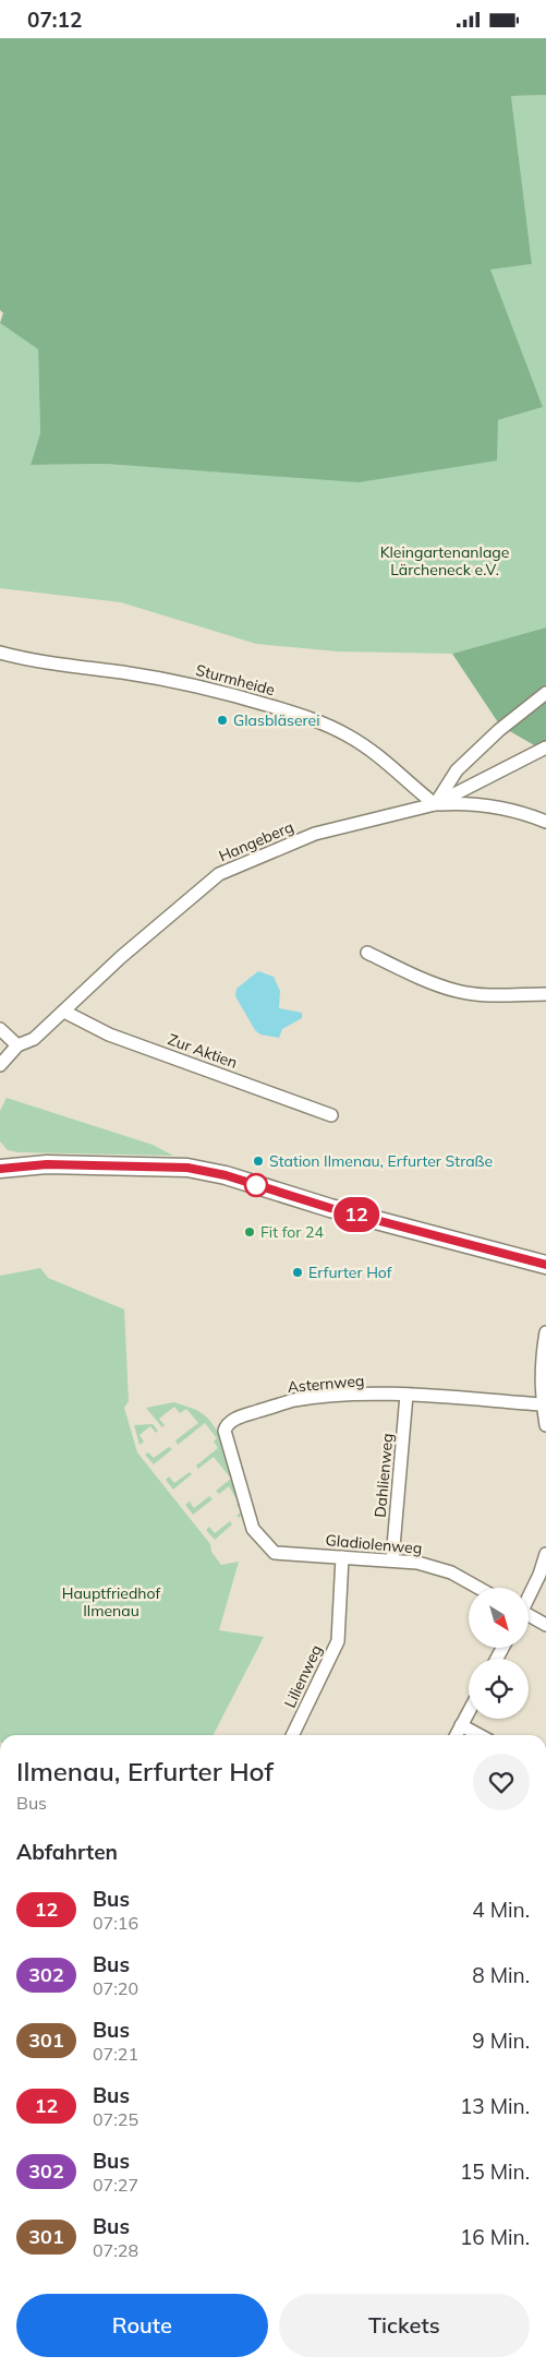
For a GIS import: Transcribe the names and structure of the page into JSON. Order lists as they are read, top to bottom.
{
  "streets": {
    "street": [
      "Sturmheide",
      "Hangeberg",
      "Zur Aktien",
      "Asternweg",
      "Dahlienweg",
      "Gladiolenweg",
      "Lilienweg"
    ]
  },
  "crossings": [
    ["Sturmheide", "Hangeberg"],
    ["Hangeberg", "Zur Aktien"],
    ["Asternweg", "Dahlienweg"],
    ["Asternweg", "Gladiolenweg"],
    ["Dahlienweg", "Gladiolenweg"],
    ["Gladiolenweg", "Lilienweg"]
  ],
  "parks": ["Kleingartenanlage Lärcheneck e.V.", "Hauptfriedhof Ilmenau"],
  "places": [
    "Glasbläserei",
    "Station Ilmenau, Erfurter Straße",
    "Fit for 24",
    "Erfurter Hof"
  ],
  "lines": ["bus line 12"],
  "north": "bottom right",
  "page": {
    "status": "07:12",
    "on_map": "12",
    "heading": [
      ["Ilmenau, Erfurter Hof", "Bus"],
      "Abfahrten"
    ],
    "list": [
      {
        "mark": "12",
        "name": "Bus",
        "note": "07:16",
        "value": "4 Min."
      },
      {
        "mark": "302",
        "name": "Bus",
        "note": "07:20",
        "value": "8 Min."
      },
      {
        "mark": "301",
        "name": "Bus",
        "note": "07:21",
        "value": "9 Min."
      },
      {
        "mark": "12",
        "name": "Bus",
        "note": "07:25",
        "value": "13 Min."
      },
      {
        "mark": "302",
        "name": "Bus",
        "note": "07:27",
        "value": "15 Min."
      },
      {
        "mark": "301",
        "name": "Bus",
        "note": "07:28",
        "value": "16 Min."
      }
    ],
    "buttons": ["Route", "Tickets"]
  }
}
